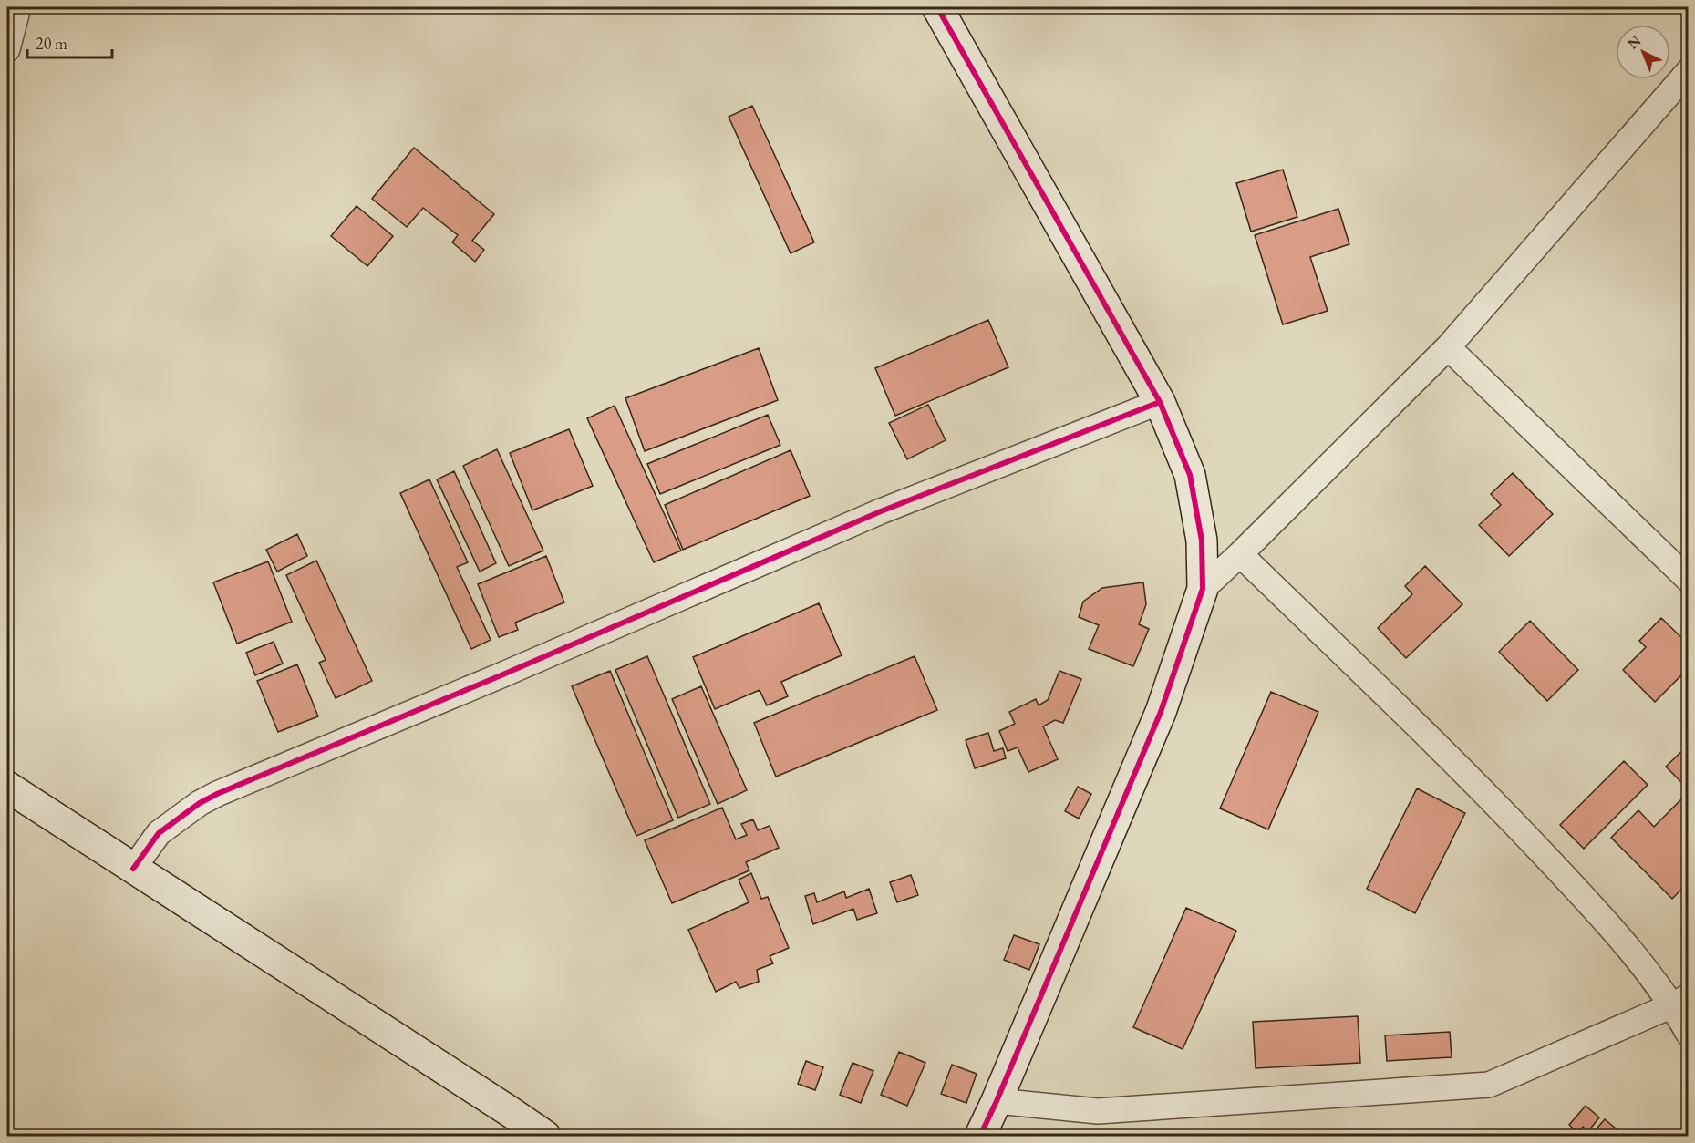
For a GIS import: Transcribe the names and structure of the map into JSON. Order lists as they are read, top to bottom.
{
  "scale_bar": "20 m",
  "north": "top left"
}
